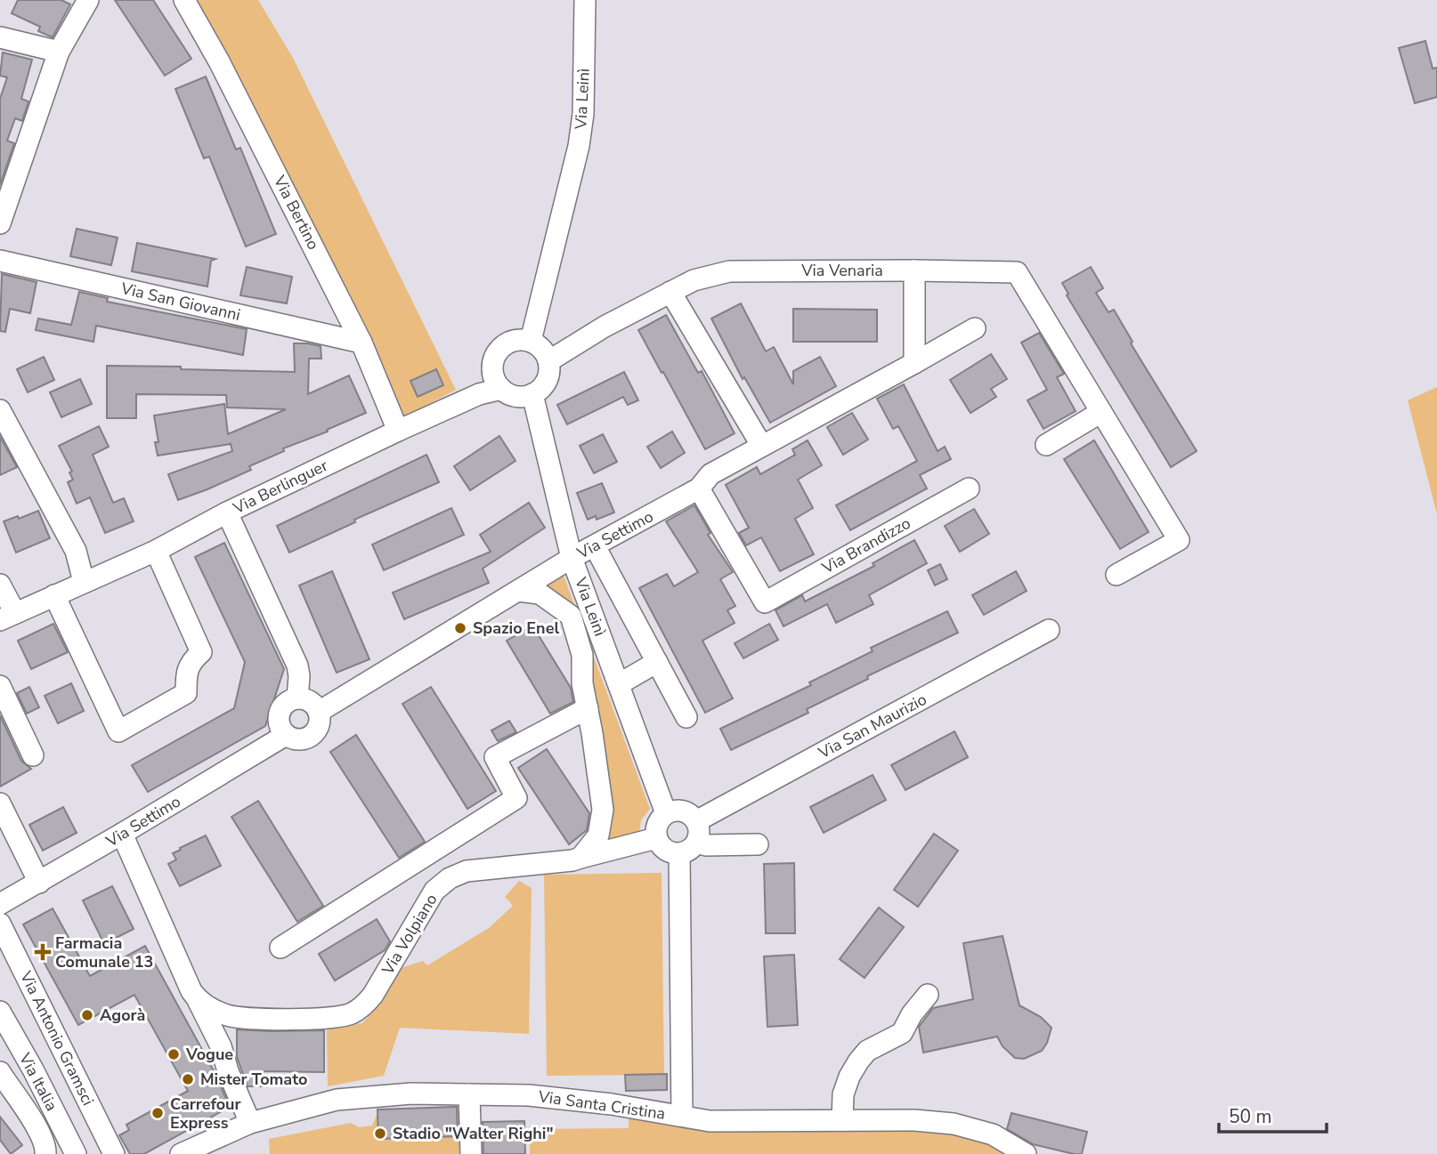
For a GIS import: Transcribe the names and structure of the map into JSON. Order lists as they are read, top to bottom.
{
  "streets": {
    "street": [
      "Via Leinì",
      "Via Bertino",
      "Via Venaria",
      "Via San Giovanni",
      "Via Berlinguer",
      "Via Settimo",
      "Via Brandizzo",
      "Via San Maurizio",
      "Via Volpiano",
      "Via Antonio Gramsci",
      "Via Italia",
      "Via Santa Cristina"
    ]
  },
  "crossings": [
    ["Via Leinì", "Via Venaria"],
    ["Via Leinì", "Via Berlinguer"],
    ["Via Leinì", "Via Settimo"],
    ["Via Leinì", "Via San Maurizio"],
    ["Via Leinì", "Via Volpiano"],
    ["Via Bertino", "Via San Giovanni"],
    ["Via Bertino", "Via Berlinguer"],
    ["Via Venaria", "Via Berlinguer"],
    ["Via Settimo", "Via Brandizzo"],
    ["Via San Maurizio", "Via Volpiano"]
  ],
  "places": {
    "other": [
      "Spazio Enel",
      "Agorà",
      "Vogue",
      "Mister Tomato",
      "Carrefour Express",
      "Stadio \"Walter Righi\""
    ],
    "health": ["Farmacia Comunale 13"]
  },
  "scale_bar": "50 m"
}
